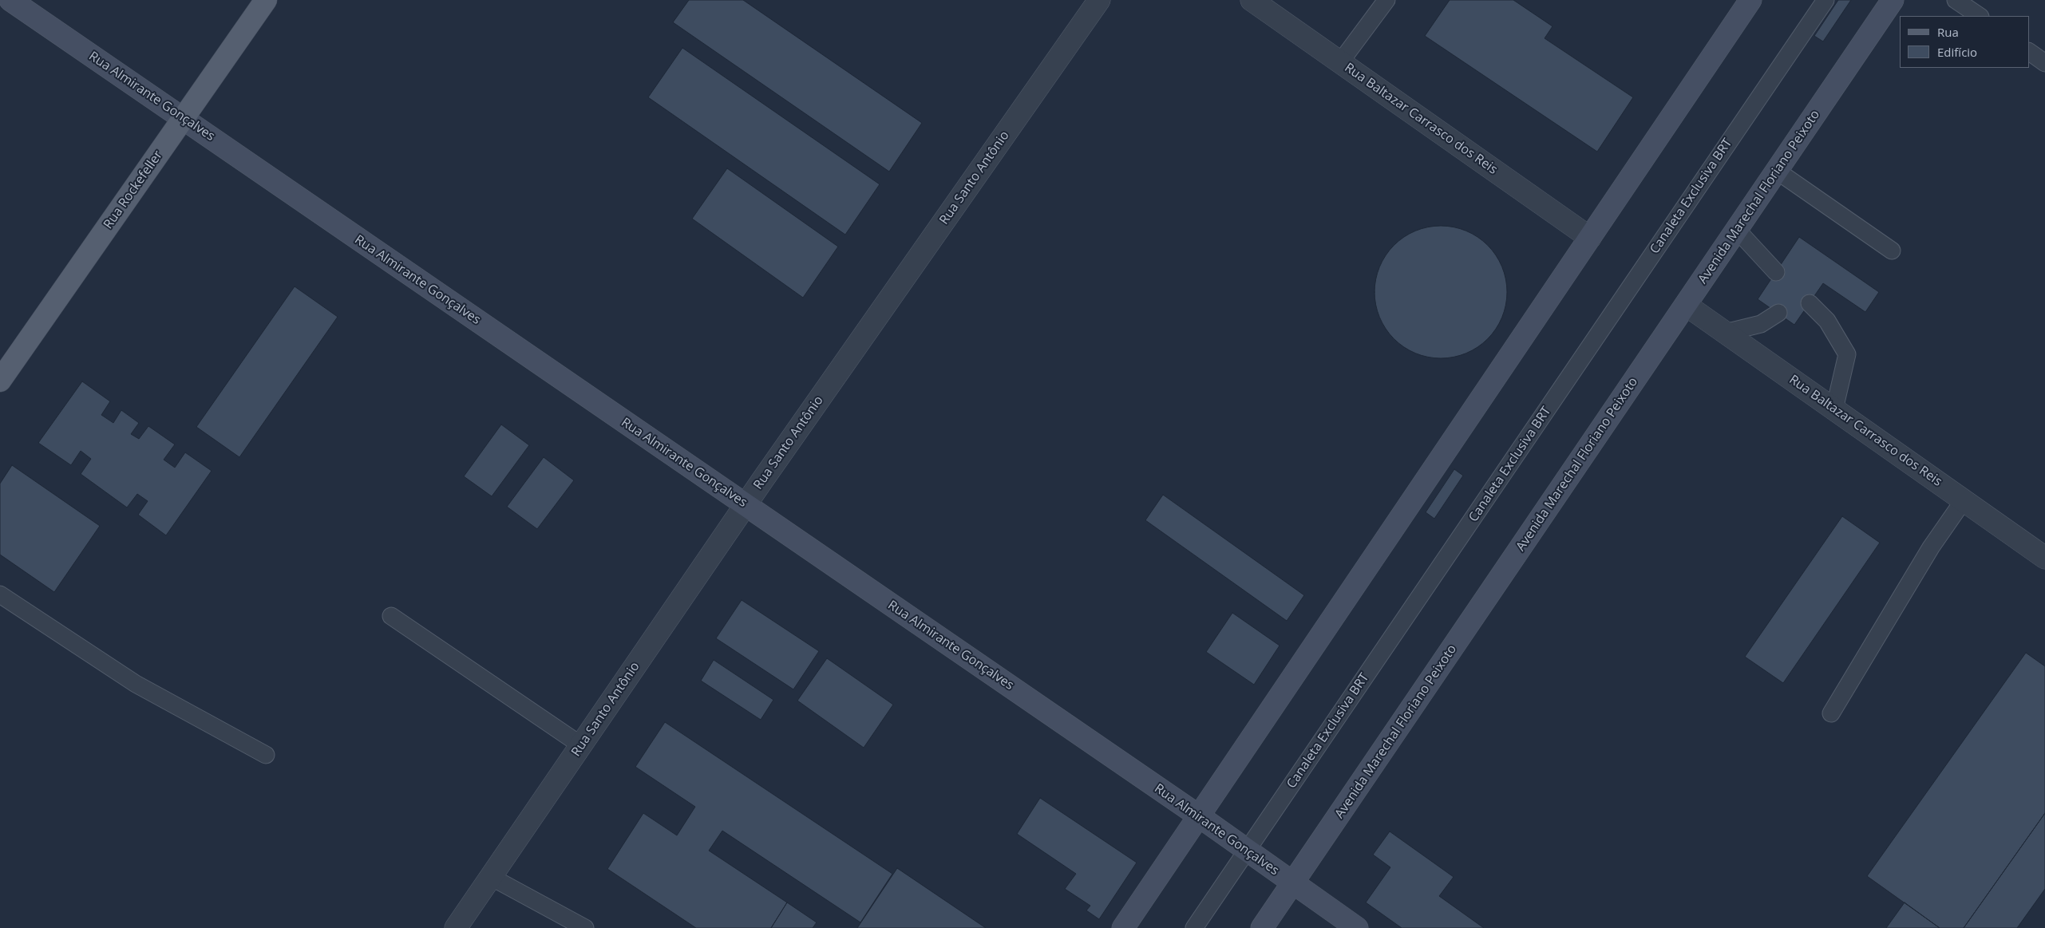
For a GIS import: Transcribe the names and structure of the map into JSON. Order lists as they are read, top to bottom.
{
  "streets": {
    "main road": ["Rua Rockefeller"],
    "street": [
      "Rua Almirante Gonçalves",
      "Rua Baltazar Carrasco dos Reis",
      "Rua Santo Antônio",
      "Avenida Marechal Floriano Peixoto"
    ],
    "lane": ["Canaleta Exclusiva BRT"]
  },
  "crossings": [
    ["Rua Almirante Gonçalves", "Rua Santo Antônio"],
    ["Rua Almirante Gonçalves", "Rua Rockefeller"],
    ["Rua Almirante Gonçalves", "Canaleta Exclusiva BRT"],
    ["Rua Almirante Gonçalves", "Avenida Marechal Floriano Peixoto"],
    ["Rua Baltazar Carrasco dos Reis", "Avenida Marechal Floriano Peixoto"]
  ],
  "legend": ["Rua", "Edifício"]
}
